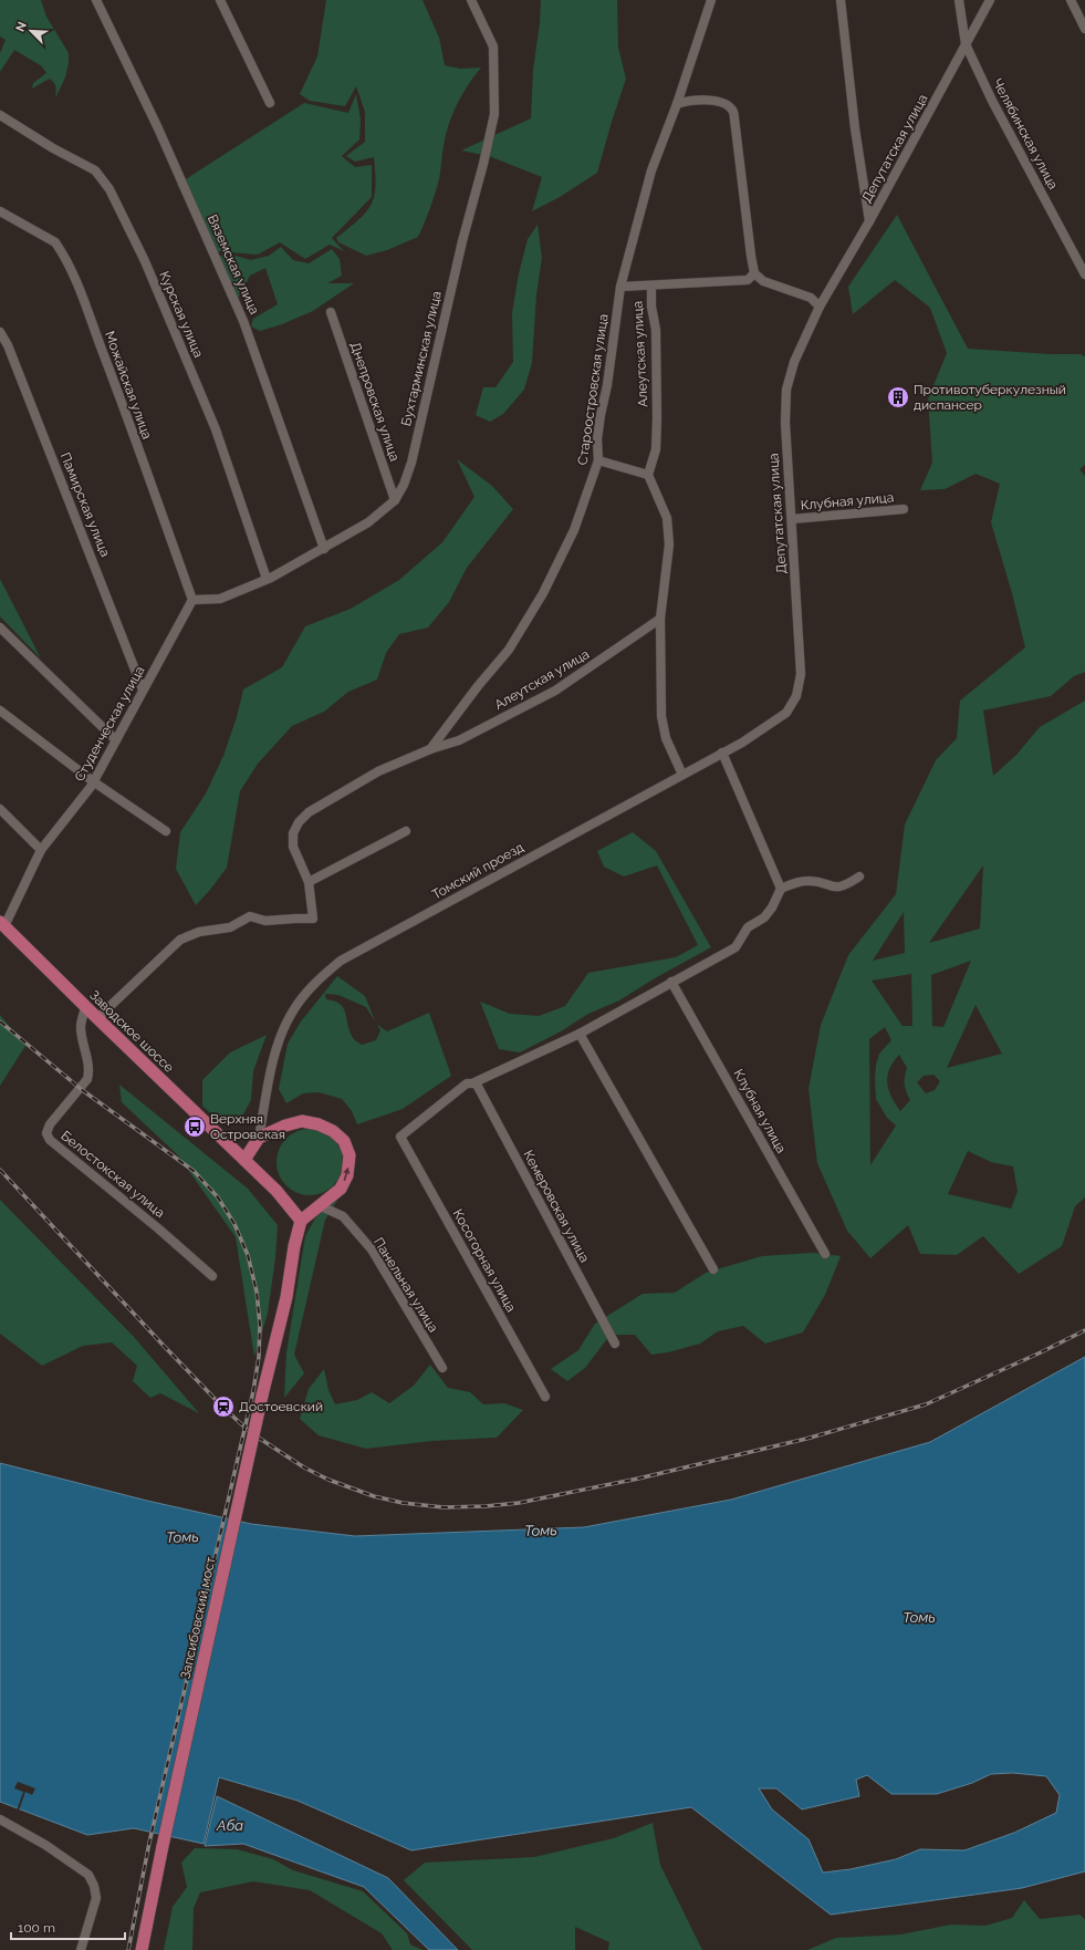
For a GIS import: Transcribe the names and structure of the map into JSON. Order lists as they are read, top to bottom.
{
  "streets": {
    "main road": ["Заводское шоссе", "Запсибовский мост"],
    "street": [
      "Челябинская улица",
      "Депутатская улица",
      "Вяземская улица",
      "Курская улица",
      "Алеутская улица",
      "Бухтарминская улица",
      "Можайская улица",
      "Староостровская улица",
      "Днепровская улица",
      "Клубная улица",
      "Памирская улица",
      "Студенческая улица",
      "Томский проезд",
      "Белостокская улица",
      "Кемеровская улица",
      "Косогорная улица",
      "Панельная улица"
    ]
  },
  "crossings": [
    ["Челябинская улица", "Депутатская улица"],
    ["Депутатская улица", "Клубная улица"],
    ["Депутатская улица", "Томский проезд"],
    ["Вяземская улица", "Бухтарминская улица"],
    ["Курская улица", "Бухтарминская улица"],
    ["Алеутская улица", "Староостровская улица"],
    ["Бухтарминская улица", "Можайская улица"],
    ["Бухтарминская улица", "Днепровская улица"],
    ["Бухтарминская улица", "Студенческая улица"],
    ["Можайская улица", "Студенческая улица"],
    ["Староостровская улица", "Заводское шоссе"],
    ["Памирская улица", "Студенческая улица"],
    ["Студенческая улица", "Заводское шоссе"],
    ["Томский проезд", "Заводское шоссе"],
    ["Томский проезд", "Панельная улица"],
    ["Томский проезд", "Запсибовский мост"],
    ["Заводское шоссе", "Белостокская улица"],
    ["Заводское шоссе", "Панельная улица"],
    ["Заводское шоссе", "Запсибовский мост"],
    ["Кемеровская улица", "Косогорная улица"],
    ["Панельная улица", "Запсибовский мост"]
  ],
  "water": ["Томь", "Аба"],
  "places": {
    "building": ["Противотуберкулезный диспансер"],
    "bus stop": ["Верхняя Островская"],
    "station": ["Достоевский"]
  },
  "scale_bar": "100 m",
  "north": "top left"
}
